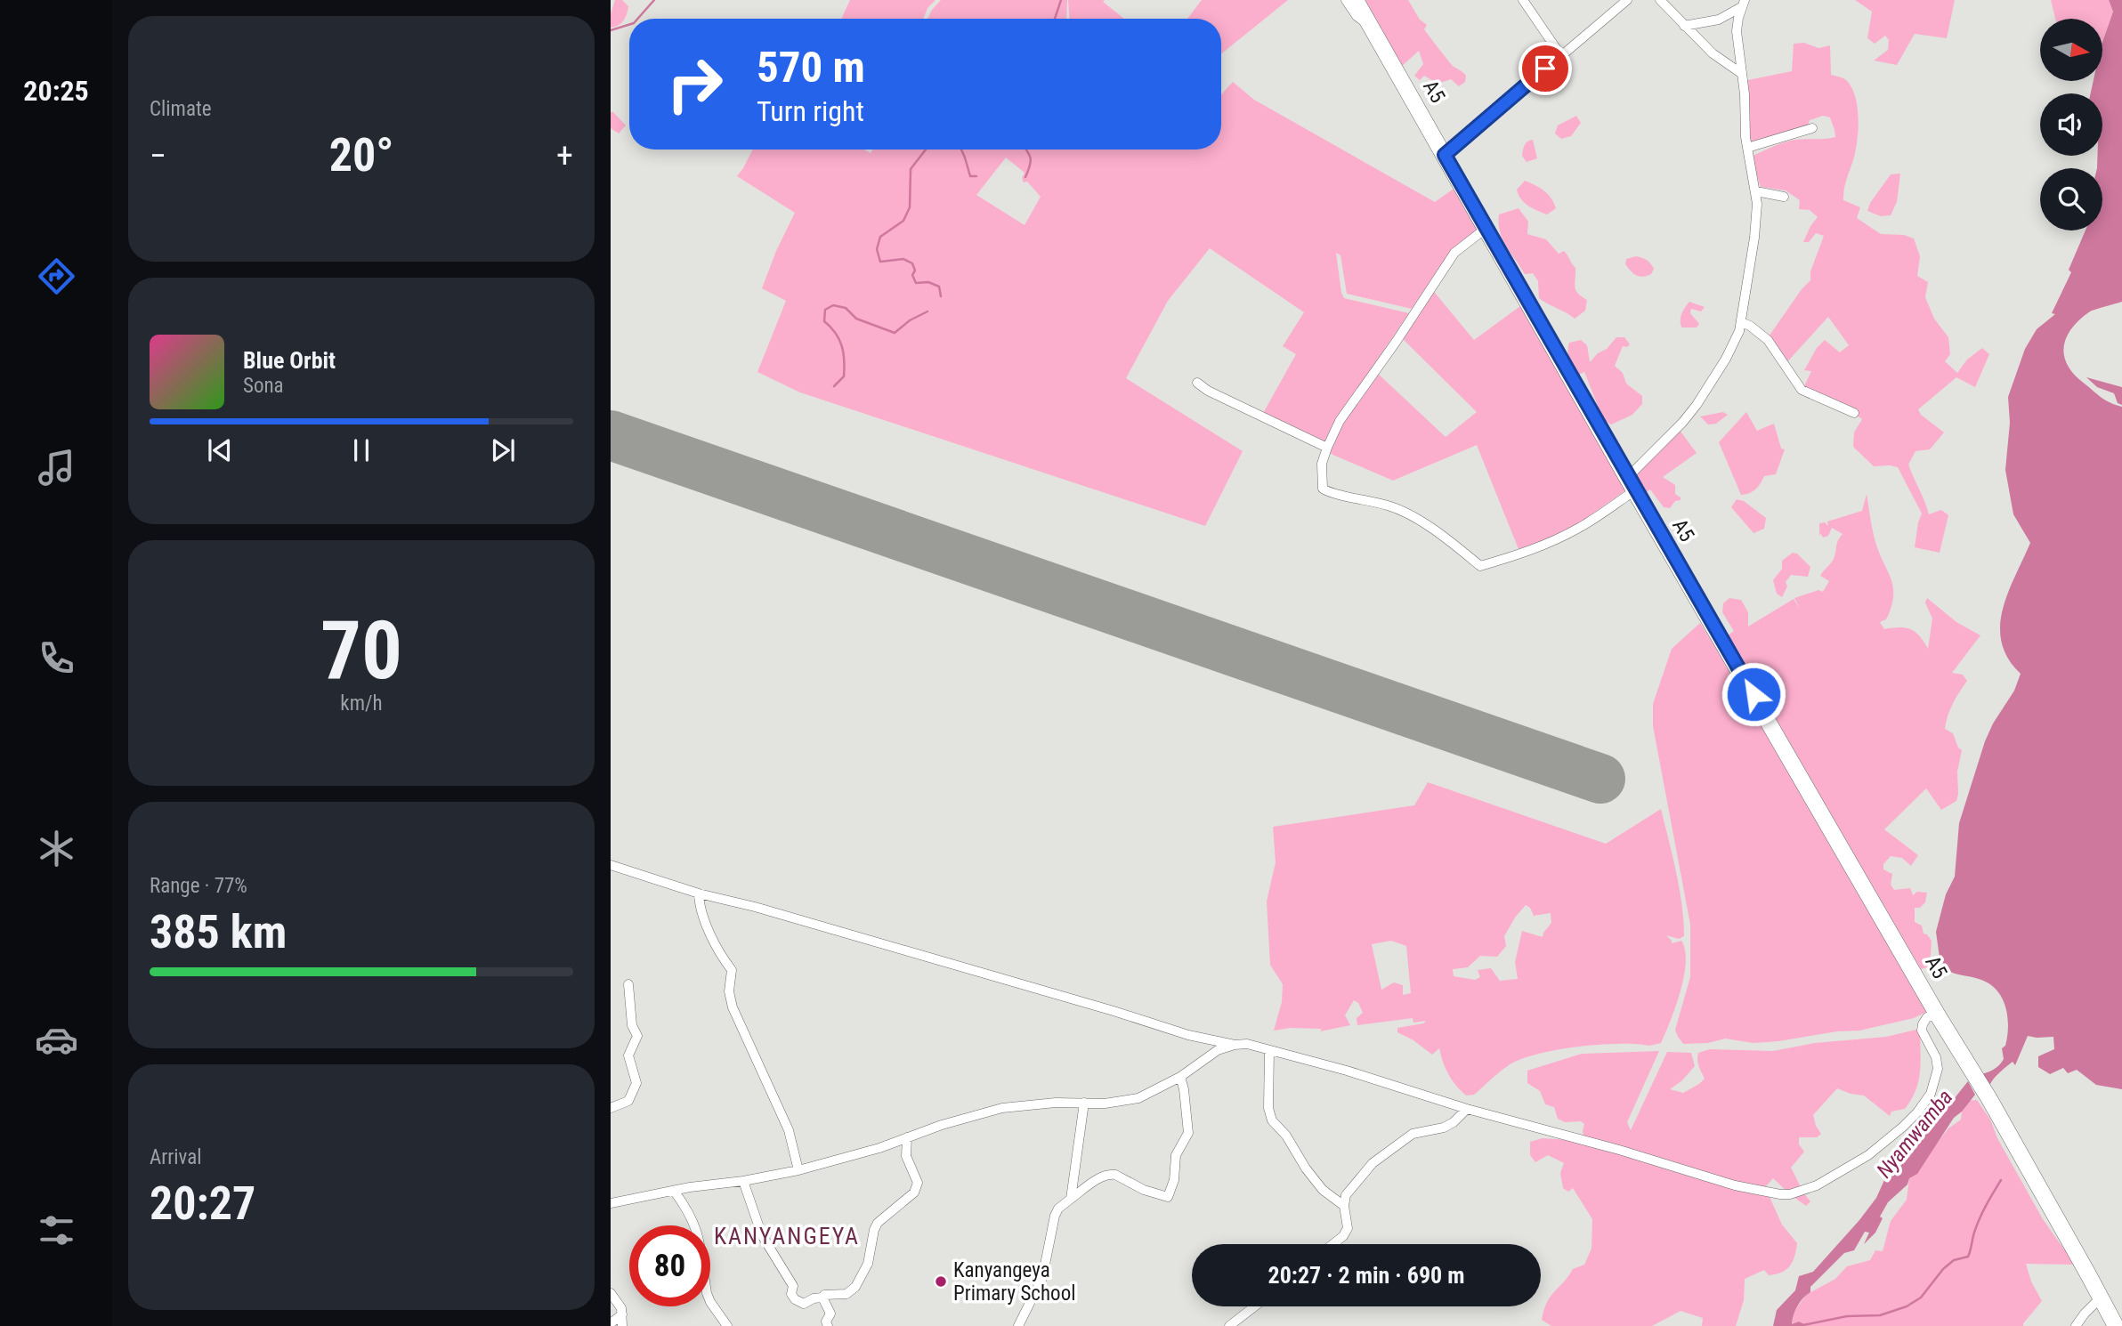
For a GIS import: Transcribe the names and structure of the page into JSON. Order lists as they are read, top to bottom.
{
  "streets": {
    "highway": ["A5"]
  },
  "districts": ["KANYANGEYA"],
  "water": ["Nyamwamba"],
  "places": ["Kanyangeya Primary School"],
  "north": "right",
  "page": {
    "tabs": "20:25",
    "tile": [
      "Climate",
      ["70", "km/h"],
      ["Range · 77%", "385 km"],
      ["Arrival", "20:27"]
    ],
    "turn": ["570 m", "Turn right"],
    "heat": ["−", "20°", "+"],
    "song": ["Blue Orbit", "Sona"],
    "limit": "80",
    "trip": "20:27 · 2 min · 690 m"
  }
}
